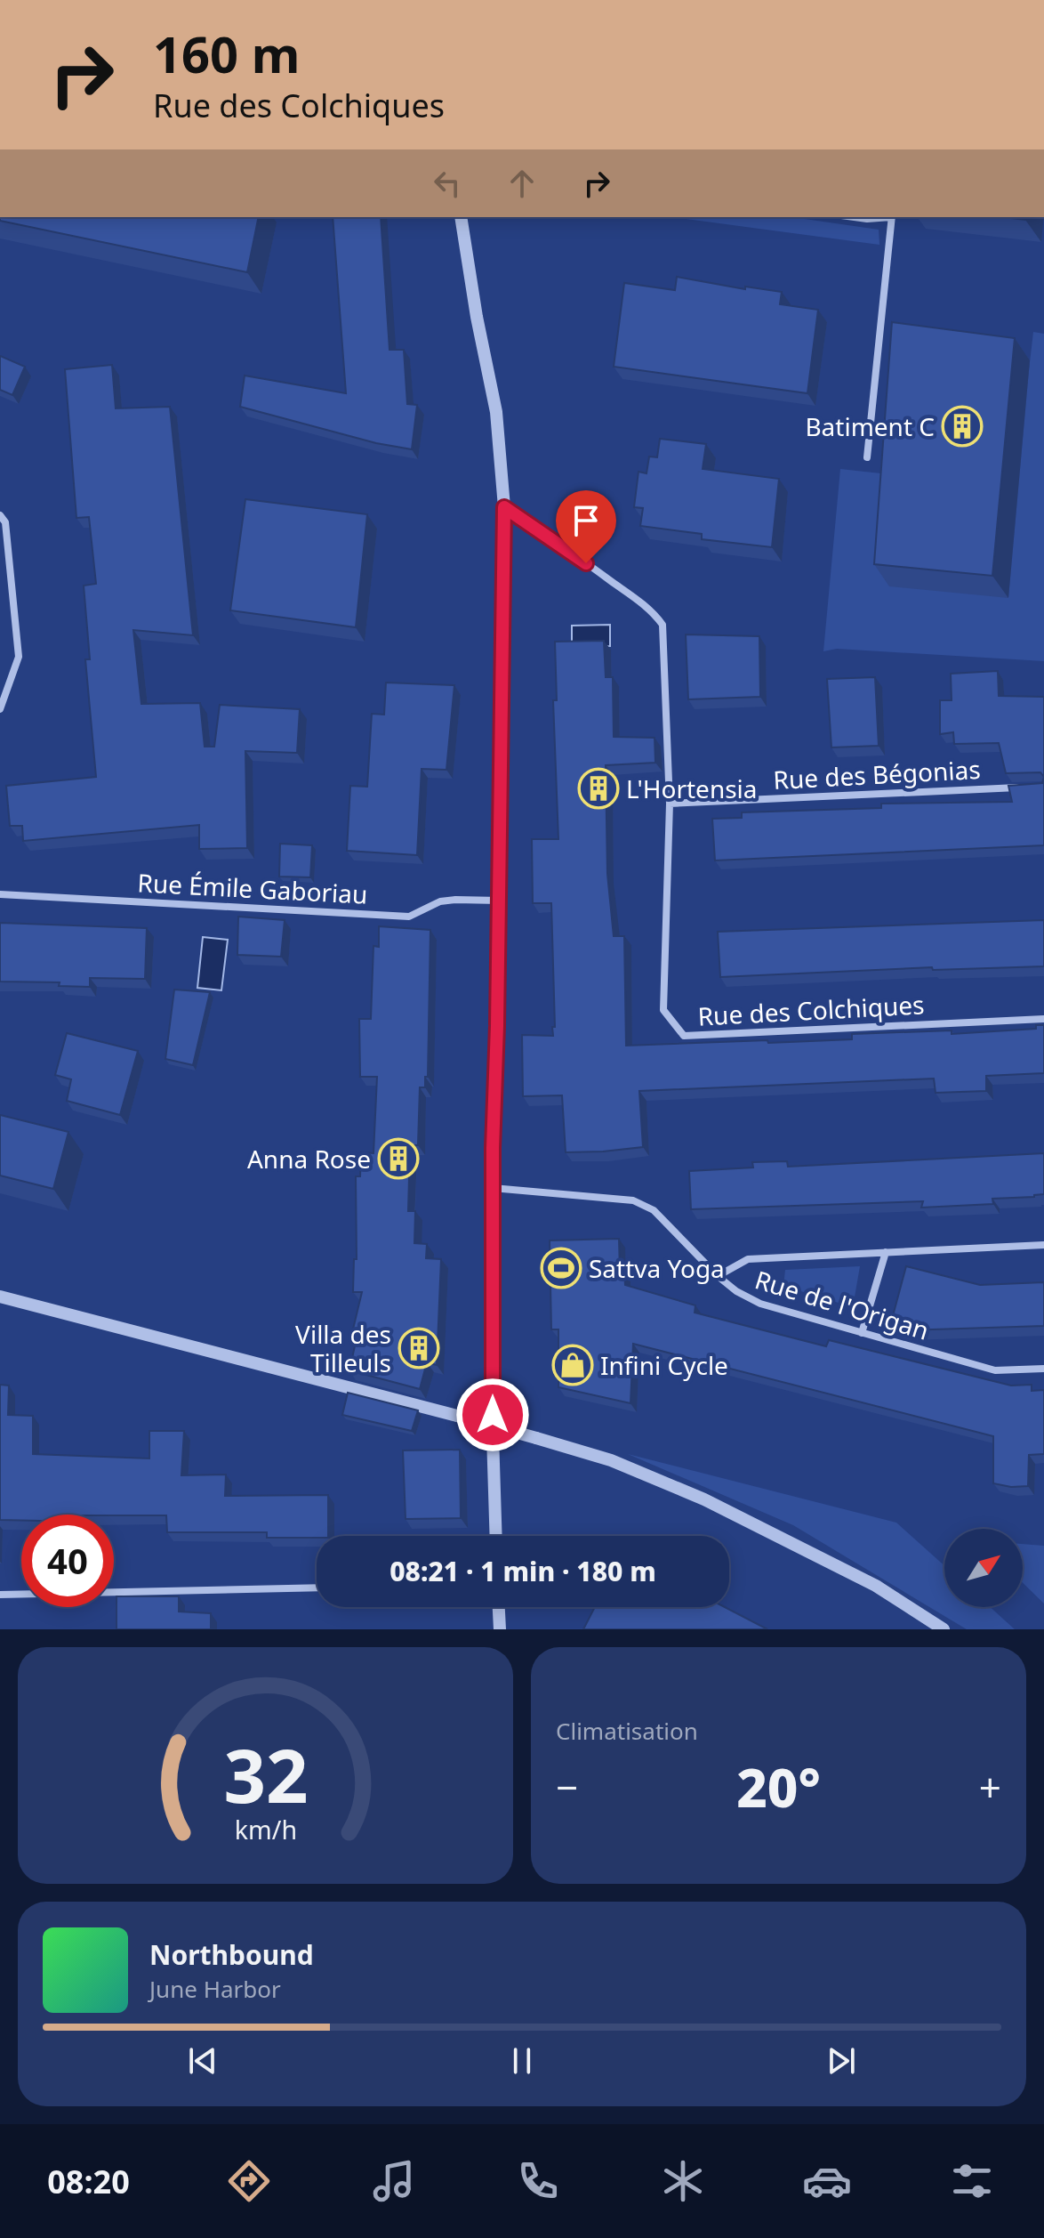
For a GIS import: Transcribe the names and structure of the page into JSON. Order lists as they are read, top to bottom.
{
  "streets": {
    "street": [
      "Rue des Bégonias",
      "Rue Émile Gaboriau",
      "Rue des Colchiques",
      "Rue de l'Origan"
    ]
  },
  "crossings": [
    ["Rue des Bégonias", "Rue des Colchiques"]
  ],
  "places": {
    "building": [
      "Batiment C",
      "L'Hortensia",
      "Anna Rose",
      "Villa des Tilleuls"
    ],
    "sports": ["Sattva Yoga"],
    "shop": ["Infini Cycle"]
  },
  "north": "top right",
  "page": {
    "turn": ["160 m", "Rue des Colchiques"],
    "limit": "40",
    "trip": "08:21 · 1 min · 180 m",
    "tile": "Climatisation",
    "heat": ["−", "20°", "+"],
    "song": ["Northbound", "June Harbor"],
    "tabs": "08:20",
    "gauge": ["32", "km/h"]
  }
}
